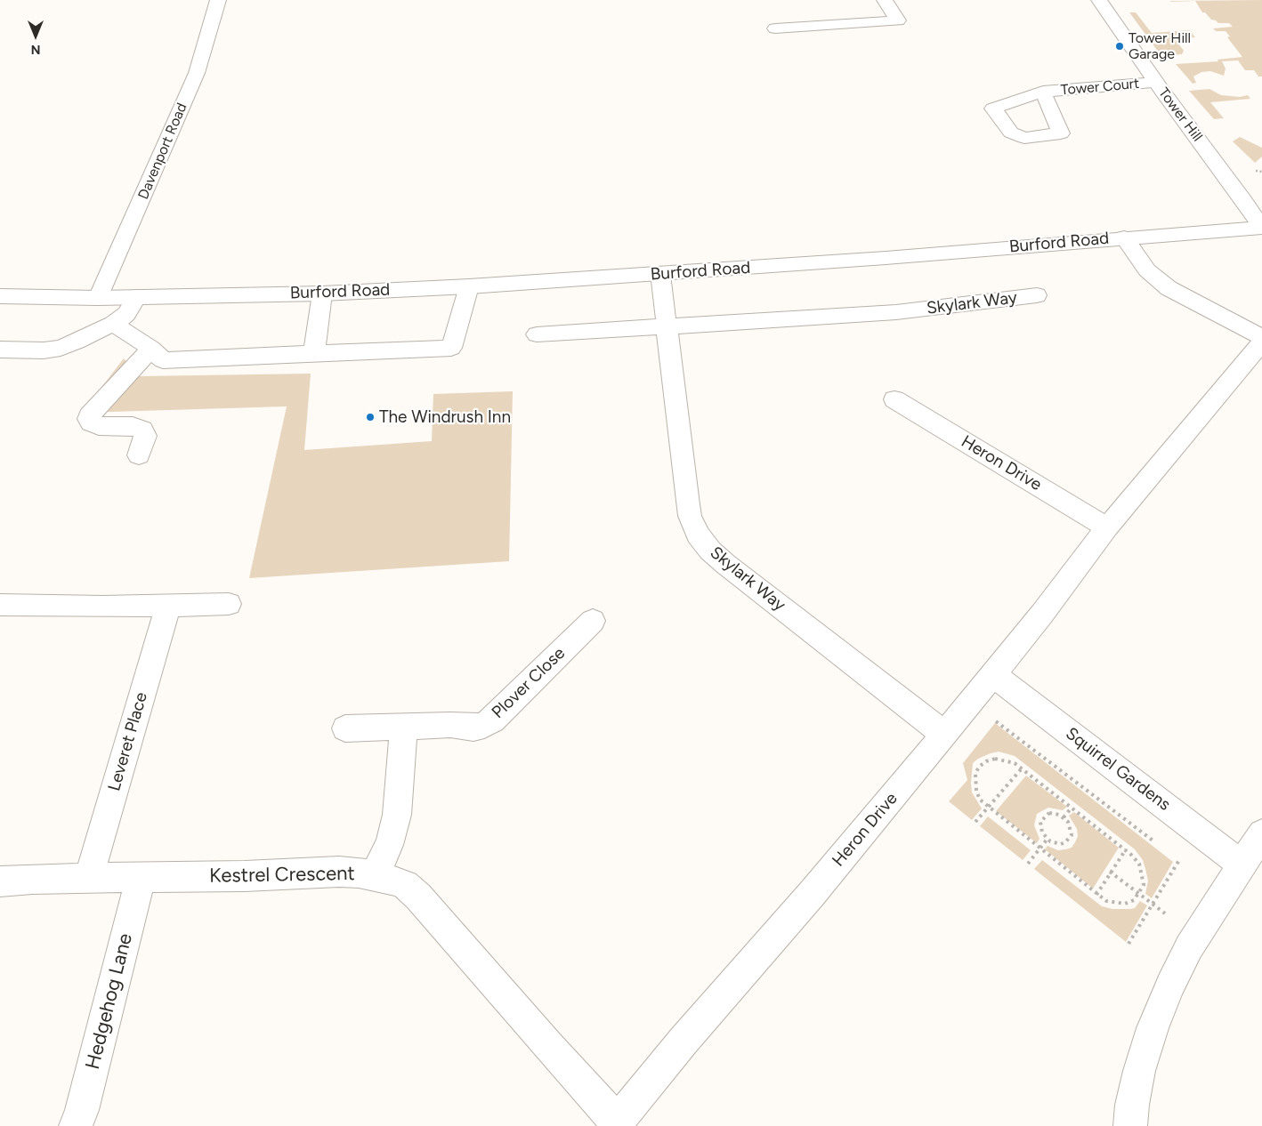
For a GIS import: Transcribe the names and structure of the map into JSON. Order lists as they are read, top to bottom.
{
  "streets": {
    "street": [
      "Tower Court",
      "Tower Hill",
      "Davenport Road",
      "Burford Road",
      "Skylark Way",
      "Heron Drive",
      "Plover Close",
      "Leveret Place",
      "Squirrel Gardens",
      "Kestrel Crescent",
      "Hedgehog Lane"
    ]
  },
  "crossings": [
    ["Tower Court", "Tower Hill"],
    ["Tower Hill", "Burford Road"],
    ["Davenport Road", "Burford Road"],
    ["Burford Road", "Skylark Way"],
    ["Skylark Way", "Heron Drive"],
    ["Heron Drive", "Squirrel Gardens"],
    ["Heron Drive", "Kestrel Crescent"],
    ["Leveret Place", "Kestrel Crescent"],
    ["Kestrel Crescent", "Hedgehog Lane"]
  ],
  "places": ["Tower Hill Garage", "The Windrush Inn"],
  "north": "bottom"
}
